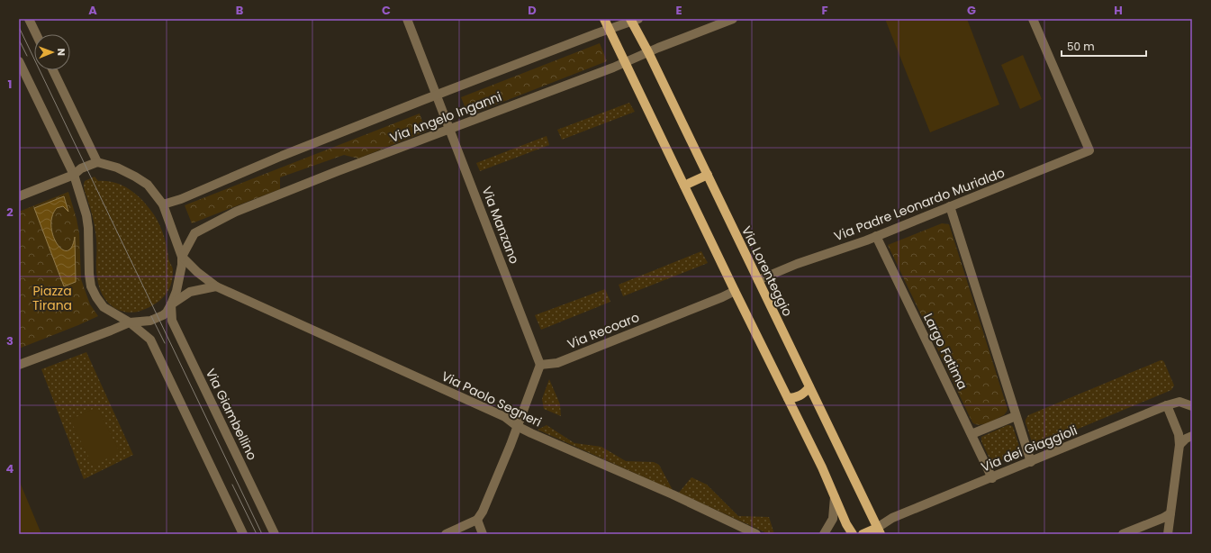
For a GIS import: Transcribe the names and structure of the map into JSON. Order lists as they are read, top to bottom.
{
  "streets": {
    "main road": ["Via Lorenteggio"],
    "street": [
      "Via Angelo Inganni",
      "Via Padre Leonardo Murialdo",
      "Via Manzano",
      "Via Recoaro",
      "Largo Fatima",
      "Via Paolo Segneri",
      "Via Giambellino",
      "Via dei Giaggioli"
    ]
  },
  "crossings": [
    ["Via Angelo Inganni", "Via Manzano"],
    ["Via Angelo Inganni", "Via Lorenteggio"],
    ["Via Angelo Inganni", "Via Paolo Segneri"],
    ["Via Padre Leonardo Murialdo", "Via Lorenteggio"],
    ["Via Padre Leonardo Murialdo", "Largo Fatima"],
    ["Via Manzano", "Via Recoaro"],
    ["Via Lorenteggio", "Via dei Giaggioli"],
    ["Largo Fatima", "Via dei Giaggioli"]
  ],
  "parks": ["Piazza Tirana"],
  "scale_bar": "50 m",
  "north": "right",
  "grid": {
    "columns": [
      "A",
      "B",
      "C",
      "D",
      "E",
      "F",
      "G",
      "H"
    ],
    "rows": [
      "1",
      "2",
      "3",
      "4"
    ]
  }
}
